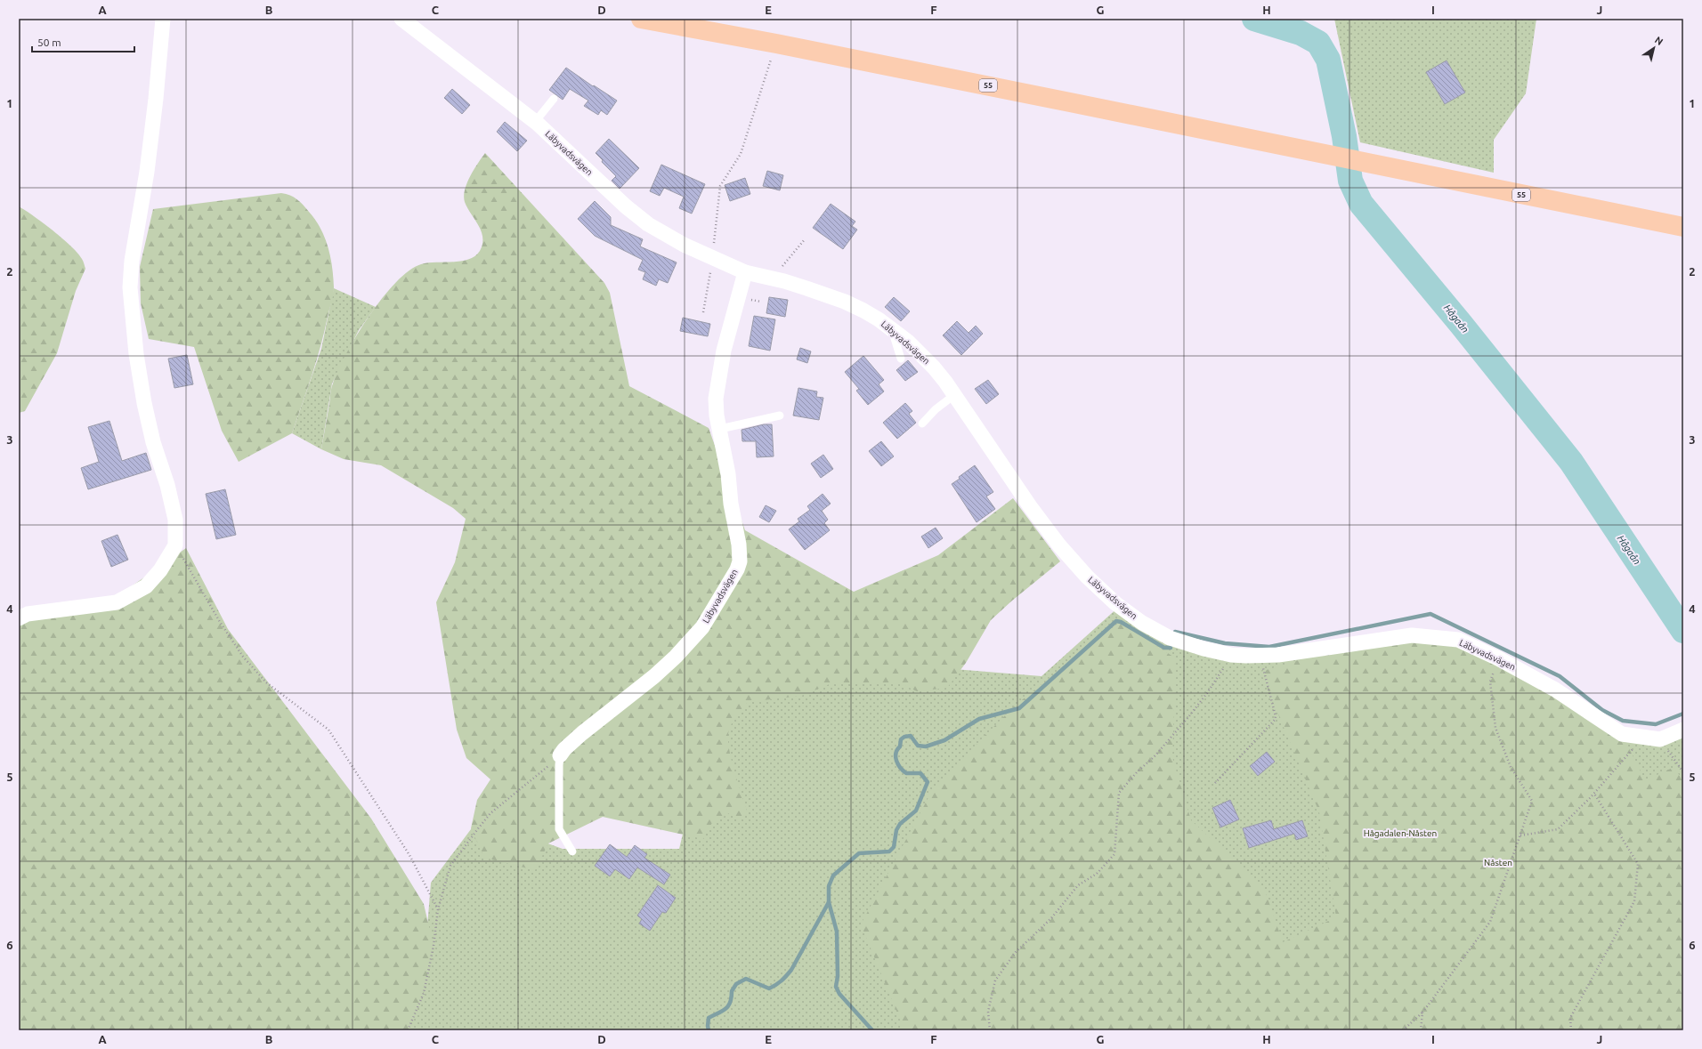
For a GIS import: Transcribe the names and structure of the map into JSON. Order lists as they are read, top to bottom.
{
  "streets": {
    "main road": ["55"],
    "street": ["Läbyvadsvägen"]
  },
  "water": ["Hågaån"],
  "parks": ["Hågadalen-Nåsten", "Nåsten"],
  "scale_bar": "50 m",
  "north": "top right",
  "grid": {
    "columns": [
      "A",
      "B",
      "C",
      "D",
      "E",
      "F",
      "G",
      "H",
      "I",
      "J"
    ],
    "rows": [
      "1",
      "2",
      "3",
      "4",
      "5",
      "6"
    ]
  }
}
